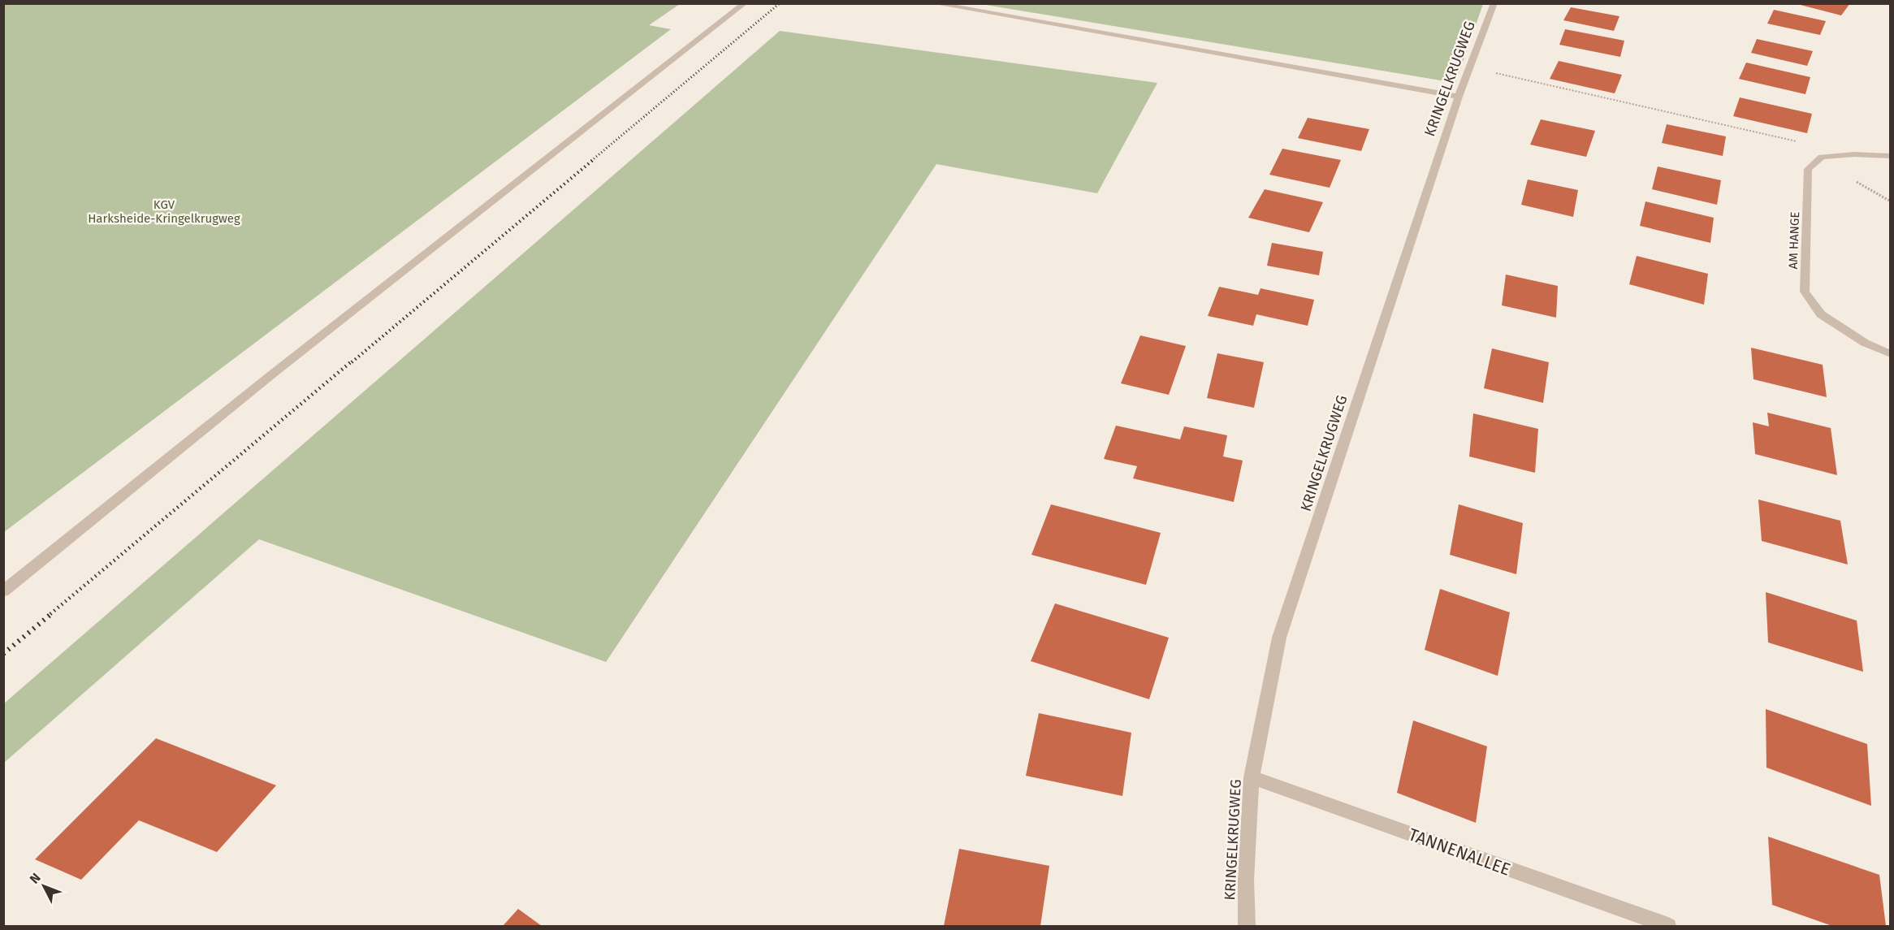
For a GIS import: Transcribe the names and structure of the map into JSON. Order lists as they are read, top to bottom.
{
  "streets": {
    "street": ["KRINGELKRUGWEG", "AM HANGE", "TANNENALLEE"]
  },
  "crossings": [
    ["KRINGELKRUGWEG", "TANNENALLEE"]
  ],
  "parks": ["KGV Harksheide-Kringelkrugweg"],
  "north": "top left"
}
